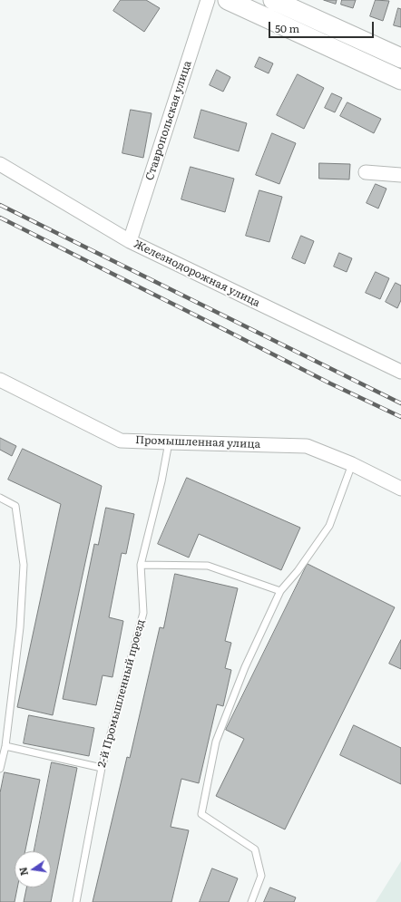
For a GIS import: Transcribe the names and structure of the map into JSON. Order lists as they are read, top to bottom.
{
  "streets": {
    "street": ["Ставропольская улица", "Железнодорожная улица", "Промышленная улица"],
    "lane": ["2-й Промышленный проезд"]
  },
  "crossings": [
    ["Ставропольская улица", "Железнодорожная улица"],
    ["Промышленная улица", "2-й Промышленный проезд"]
  ],
  "scale_bar": "50 m",
  "north": "left"
}
